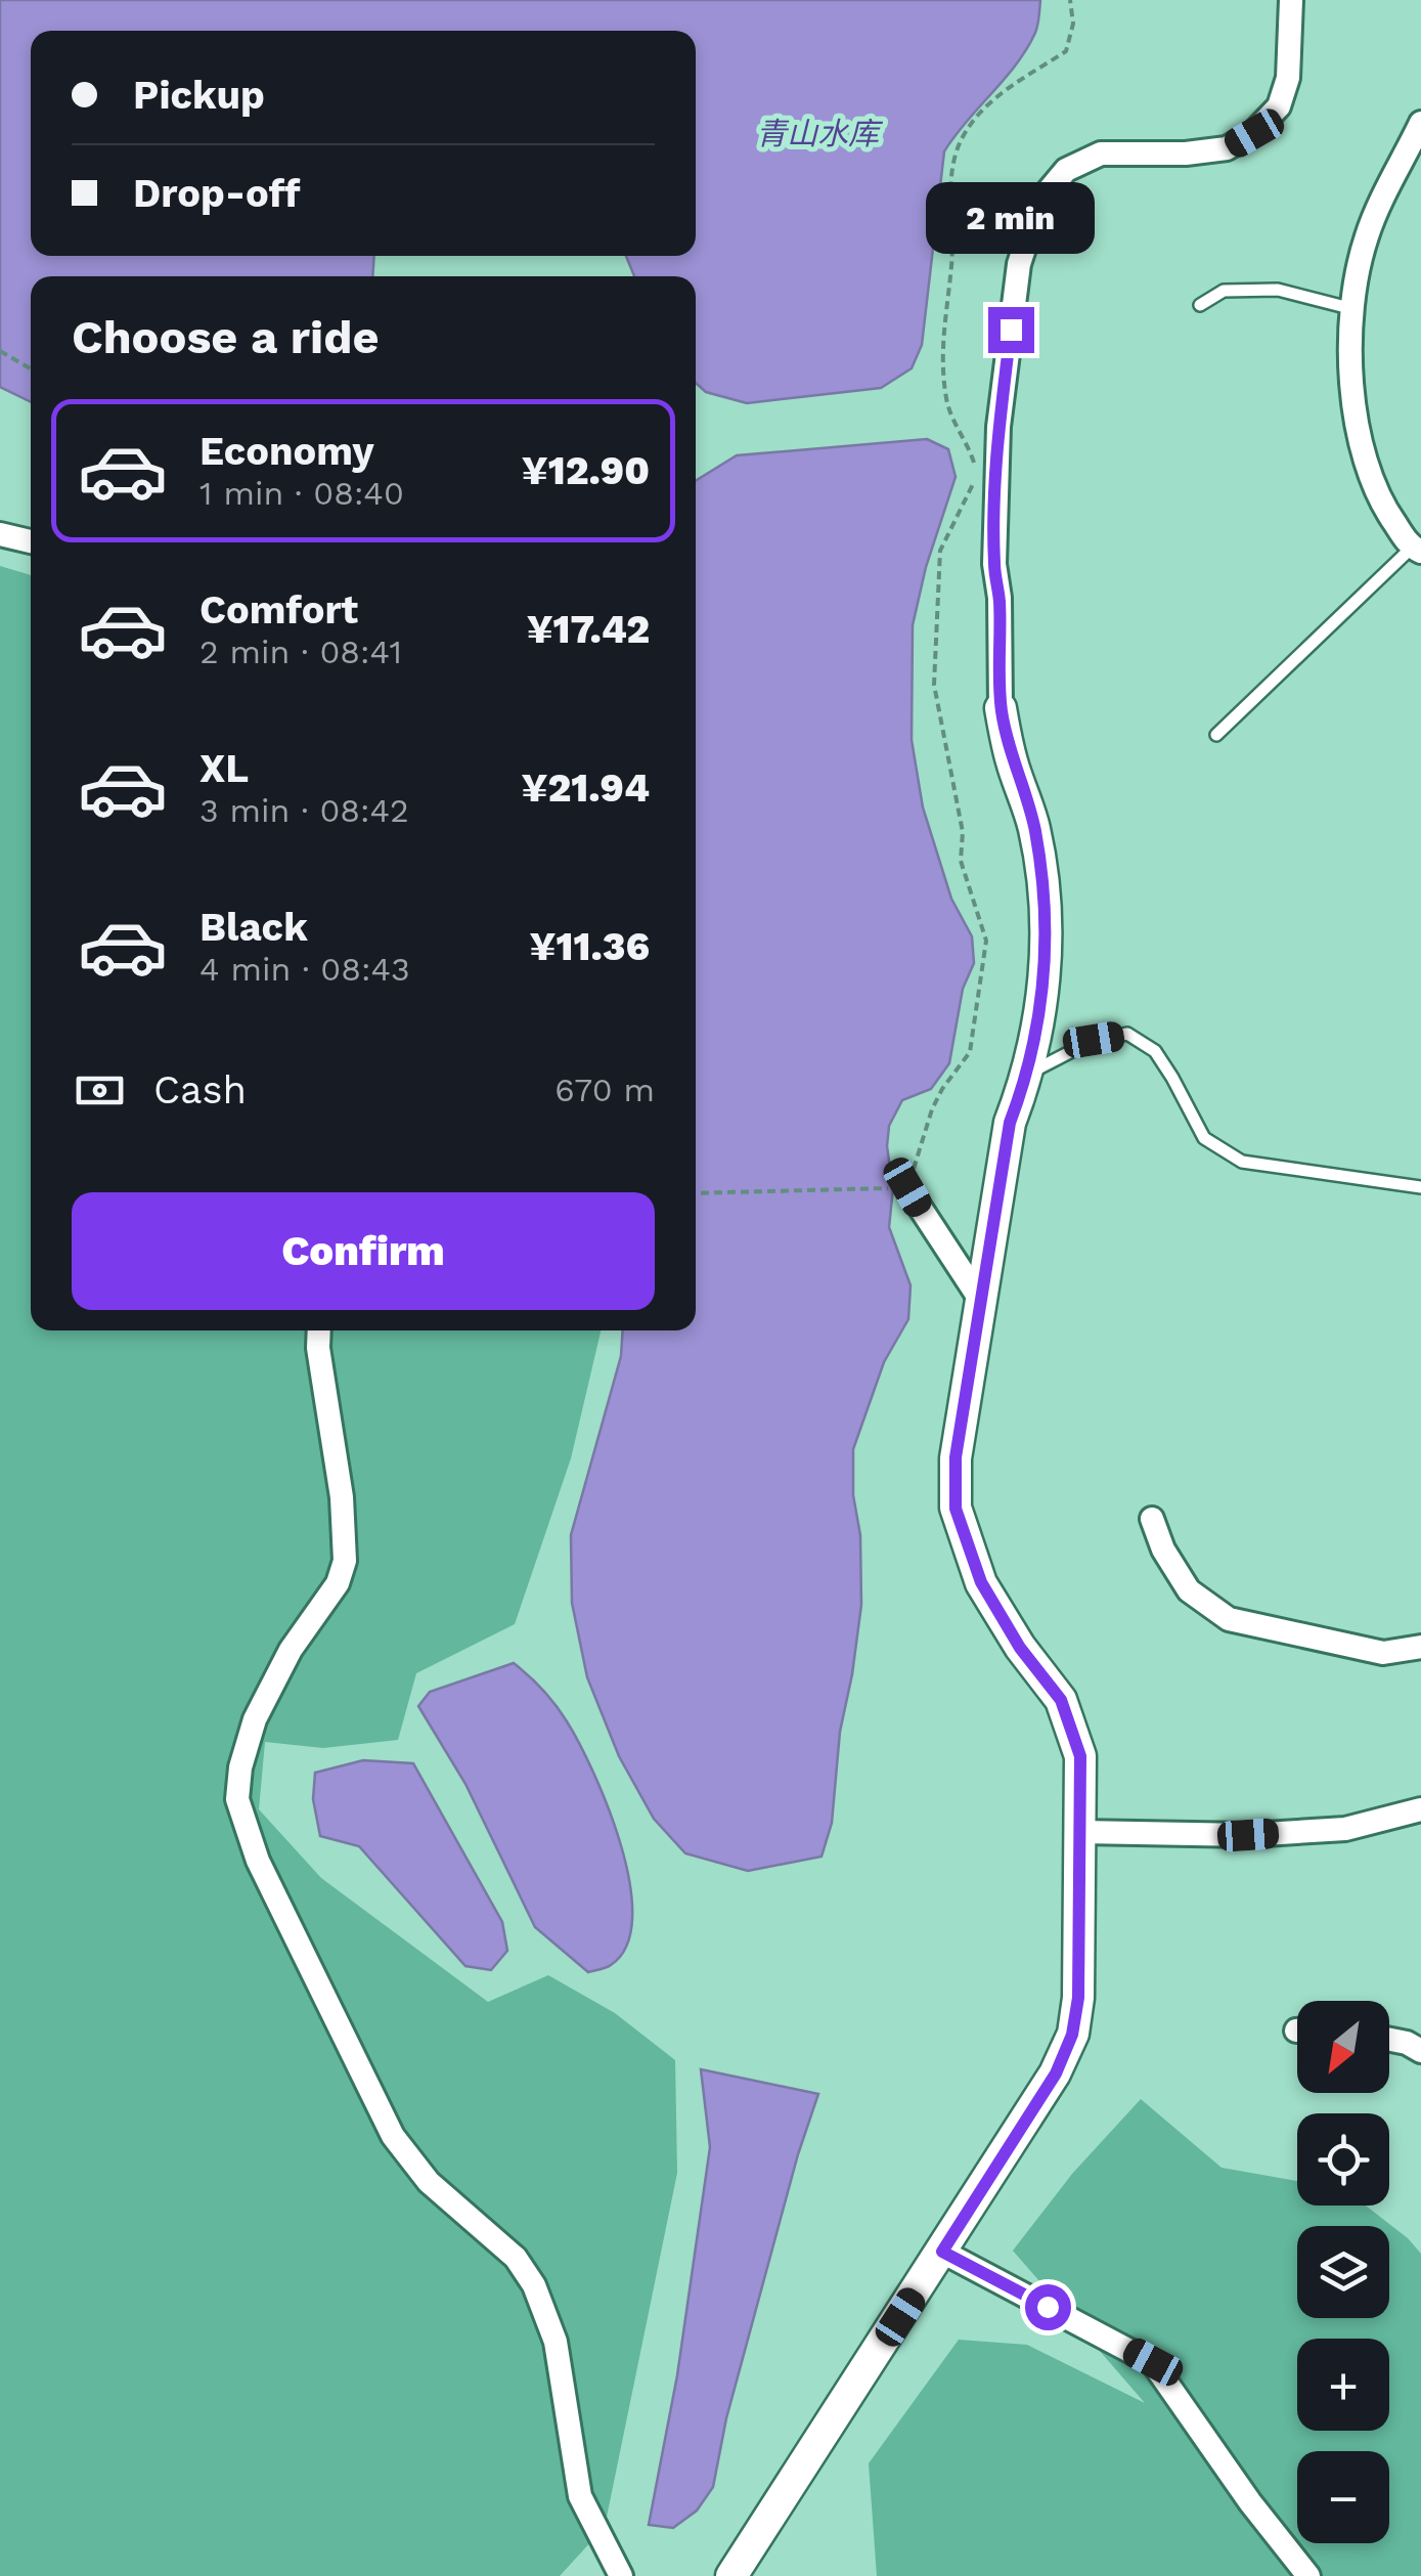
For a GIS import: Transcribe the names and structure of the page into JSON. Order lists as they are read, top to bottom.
{
  "water": ["青山水库"],
  "north": "bottom left",
  "page": {
    "banner": ["Pickup", "Drop-off"],
    "bubble": "2 min",
    "heading": "Choose a ride",
    "list": [
      {
        "name": "Economy",
        "note": "1 min · 08:40",
        "value": "¥12.90"
      },
      {
        "name": "Comfort",
        "note": "2 min · 08:41",
        "value": "¥17.42"
      },
      {
        "name": "XL",
        "note": "3 min · 08:42",
        "value": "¥21.94"
      },
      {
        "name": "Black",
        "note": "4 min · 08:43",
        "value": "¥11.36"
      }
    ],
    "pay": ["Cash", "670 m"],
    "buttons": "Confirm",
    "map_buttons": ["+", "−"]
  }
}
